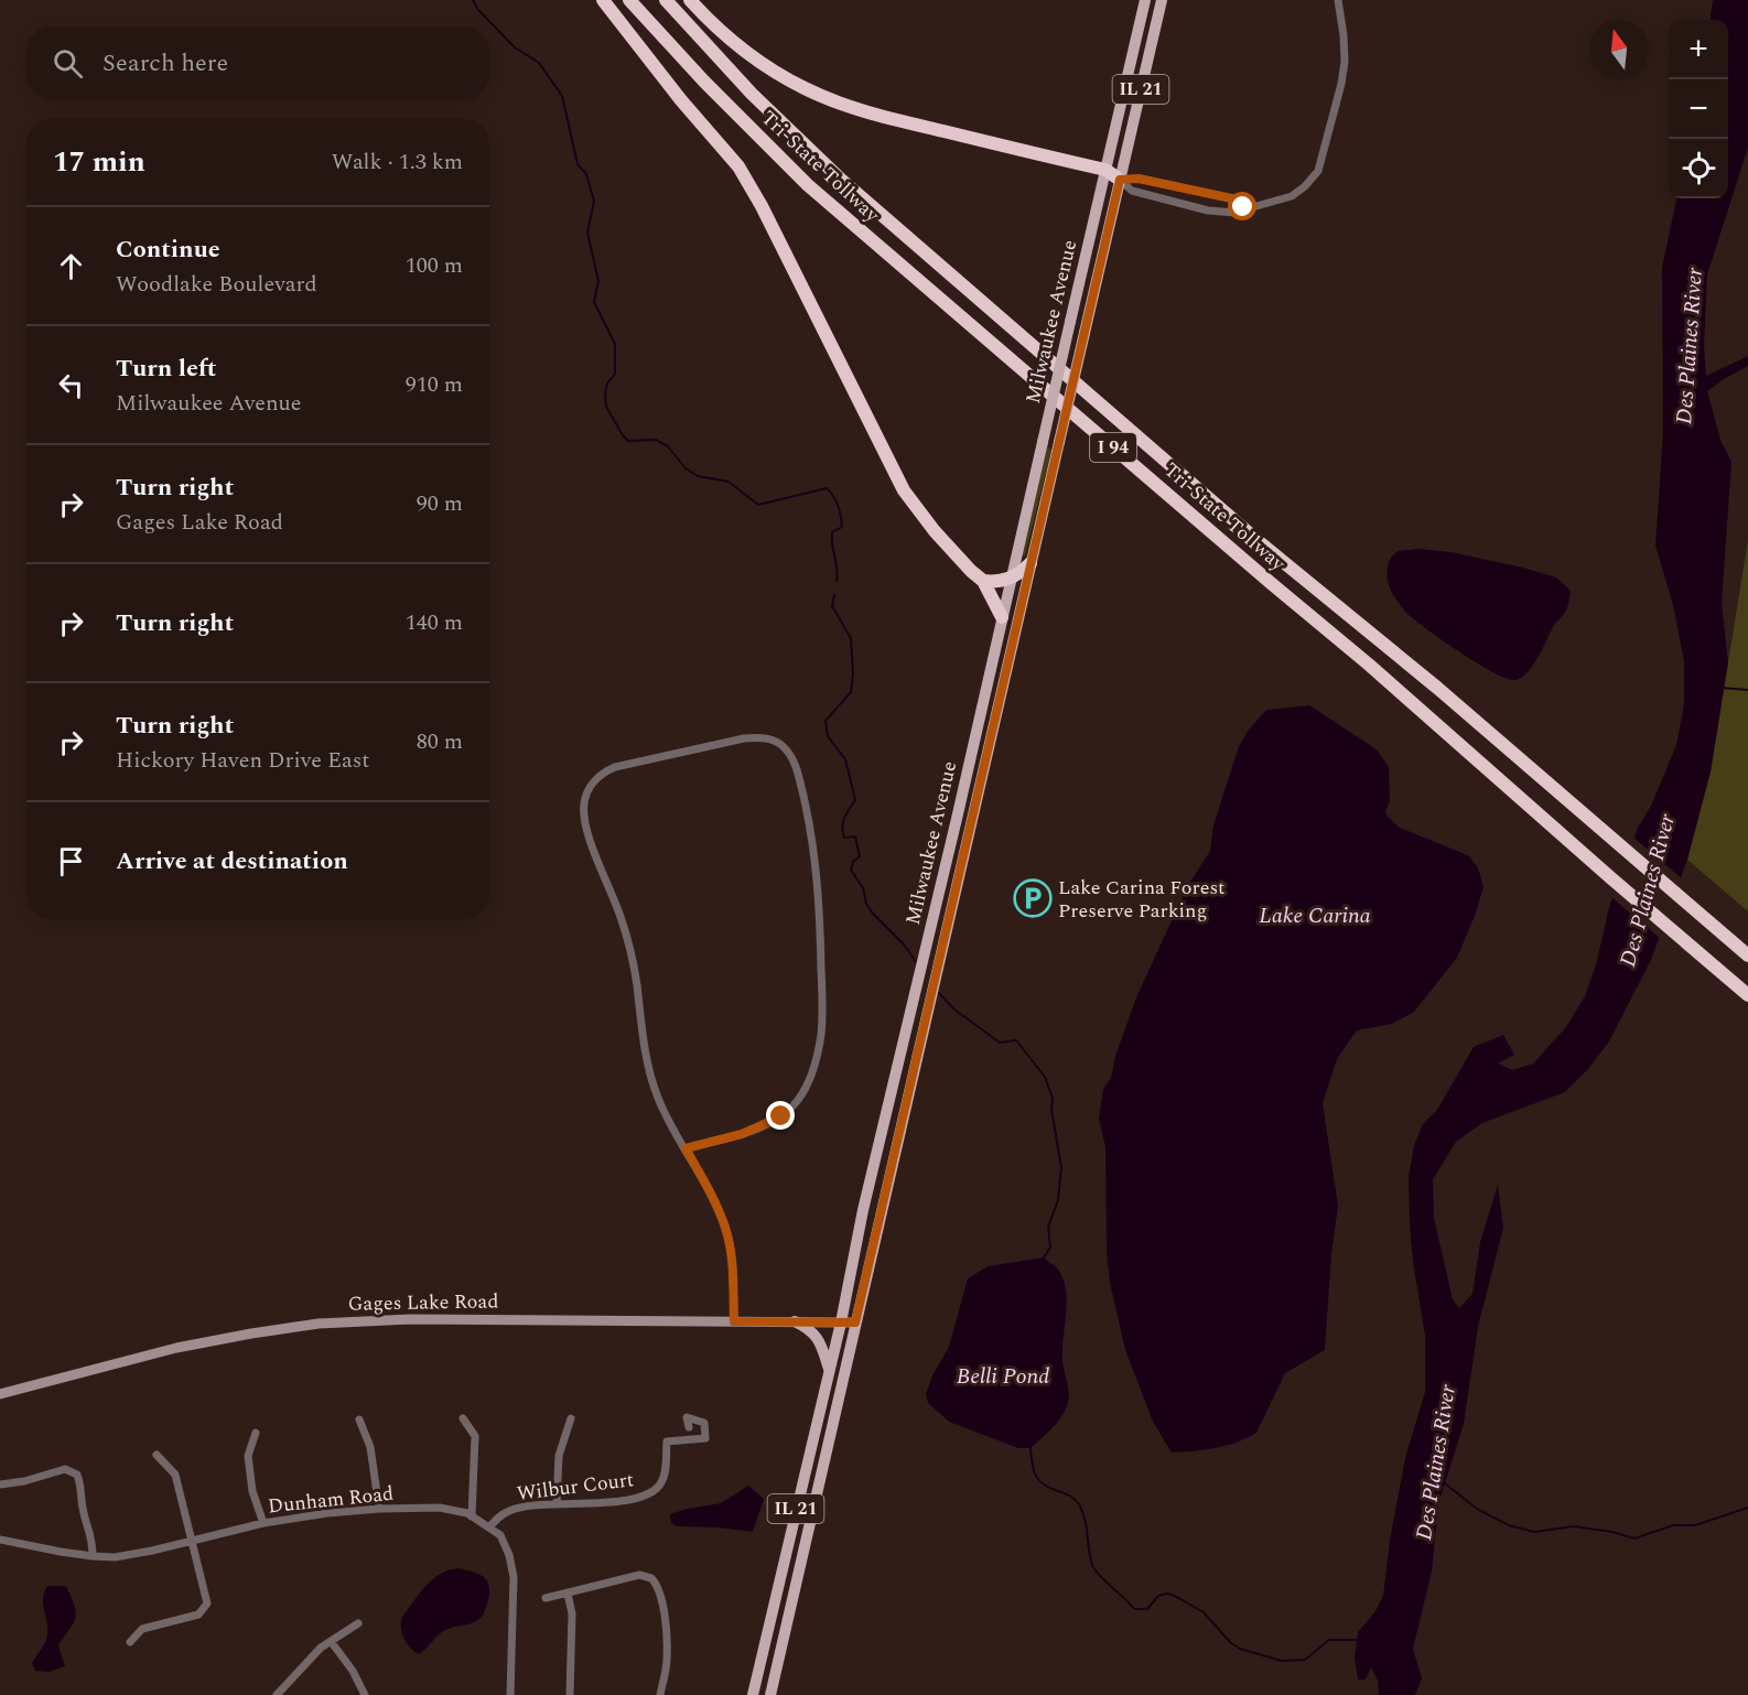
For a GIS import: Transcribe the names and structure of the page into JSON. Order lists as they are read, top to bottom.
{
  "streets": {
    "highway": ["Tri-State Tollway", "I 94"],
    "main road": ["IL 21", "Milwaukee Avenue"],
    "street": ["Gages Lake Road", "Wilbur Court", "Dunham Road"]
  },
  "crossings": [
    ["Milwaukee Avenue", "Gages Lake Road"],
    ["Wilbur Court", "Dunham Road"]
  ],
  "water": ["Des Plaines River", "Lake Carina", "Belli Pond"],
  "places": {
    "parking": ["Lake Carina Forest Preserve Parking"]
  },
  "north": "top",
  "page": {
    "map_buttons": ["+", "−"],
    "search": "Search here",
    "heading": ["17 min", "Walk · 1.3 km"],
    "list": [
      ["Continue", "Woodlake Boulevard", "100 m"],
      ["Turn left", "Milwaukee Avenue", "910 m"],
      ["Turn right", "Gages Lake Road", "90 m"],
      ["Turn right", "140 m"],
      ["Turn right", "Hickory Haven Drive East", "80 m"],
      "Arrive at destination"
    ]
  }
}
